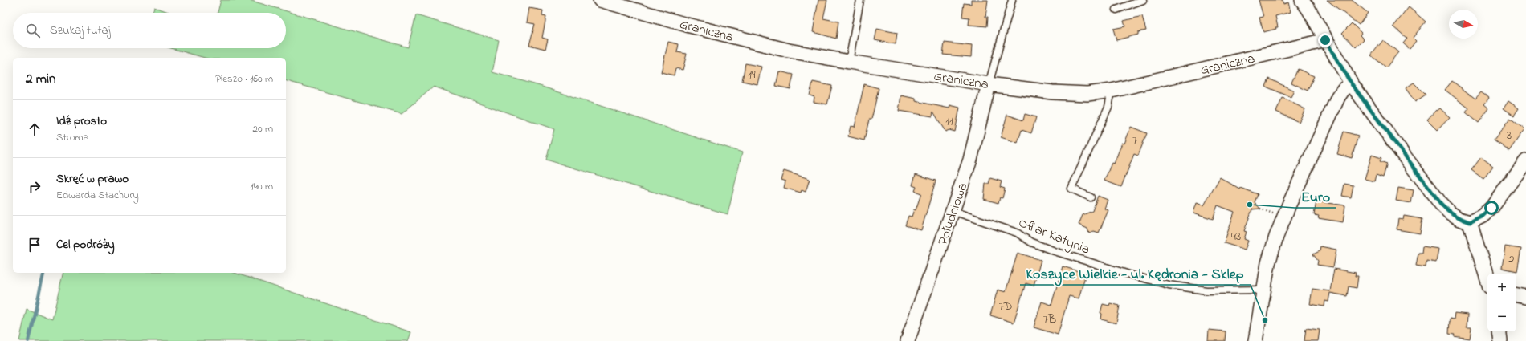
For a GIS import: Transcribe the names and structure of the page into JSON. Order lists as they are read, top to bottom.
{
  "streets": {
    "street": ["Graniczna", "Południowa"],
    "lane": ["Ofiar Katynia"]
  },
  "crossings": [
    ["Graniczna", "Południowa"],
    ["Południowa", "Ofiar Katynia"]
  ],
  "places": ["Euro", "Koszyce Wielkie - ul. Kędronia - Sklep"],
  "house_numbers": [
    "19",
    "11",
    "3",
    "7",
    "43",
    "2",
    "7D",
    "7B"
  ],
  "north": "right",
  "page": {
    "search": "Szukaj tutaj",
    "heading": ["2 min", "Pieszo · 160 m"],
    "list": [
      ["Idź prosto", "Stroma", "20 m"],
      ["Skręć w prawo", "Edwarda Stachury", "140 m"],
      "Cel podróży"
    ],
    "map_buttons": ["+", "−"]
  }
}
